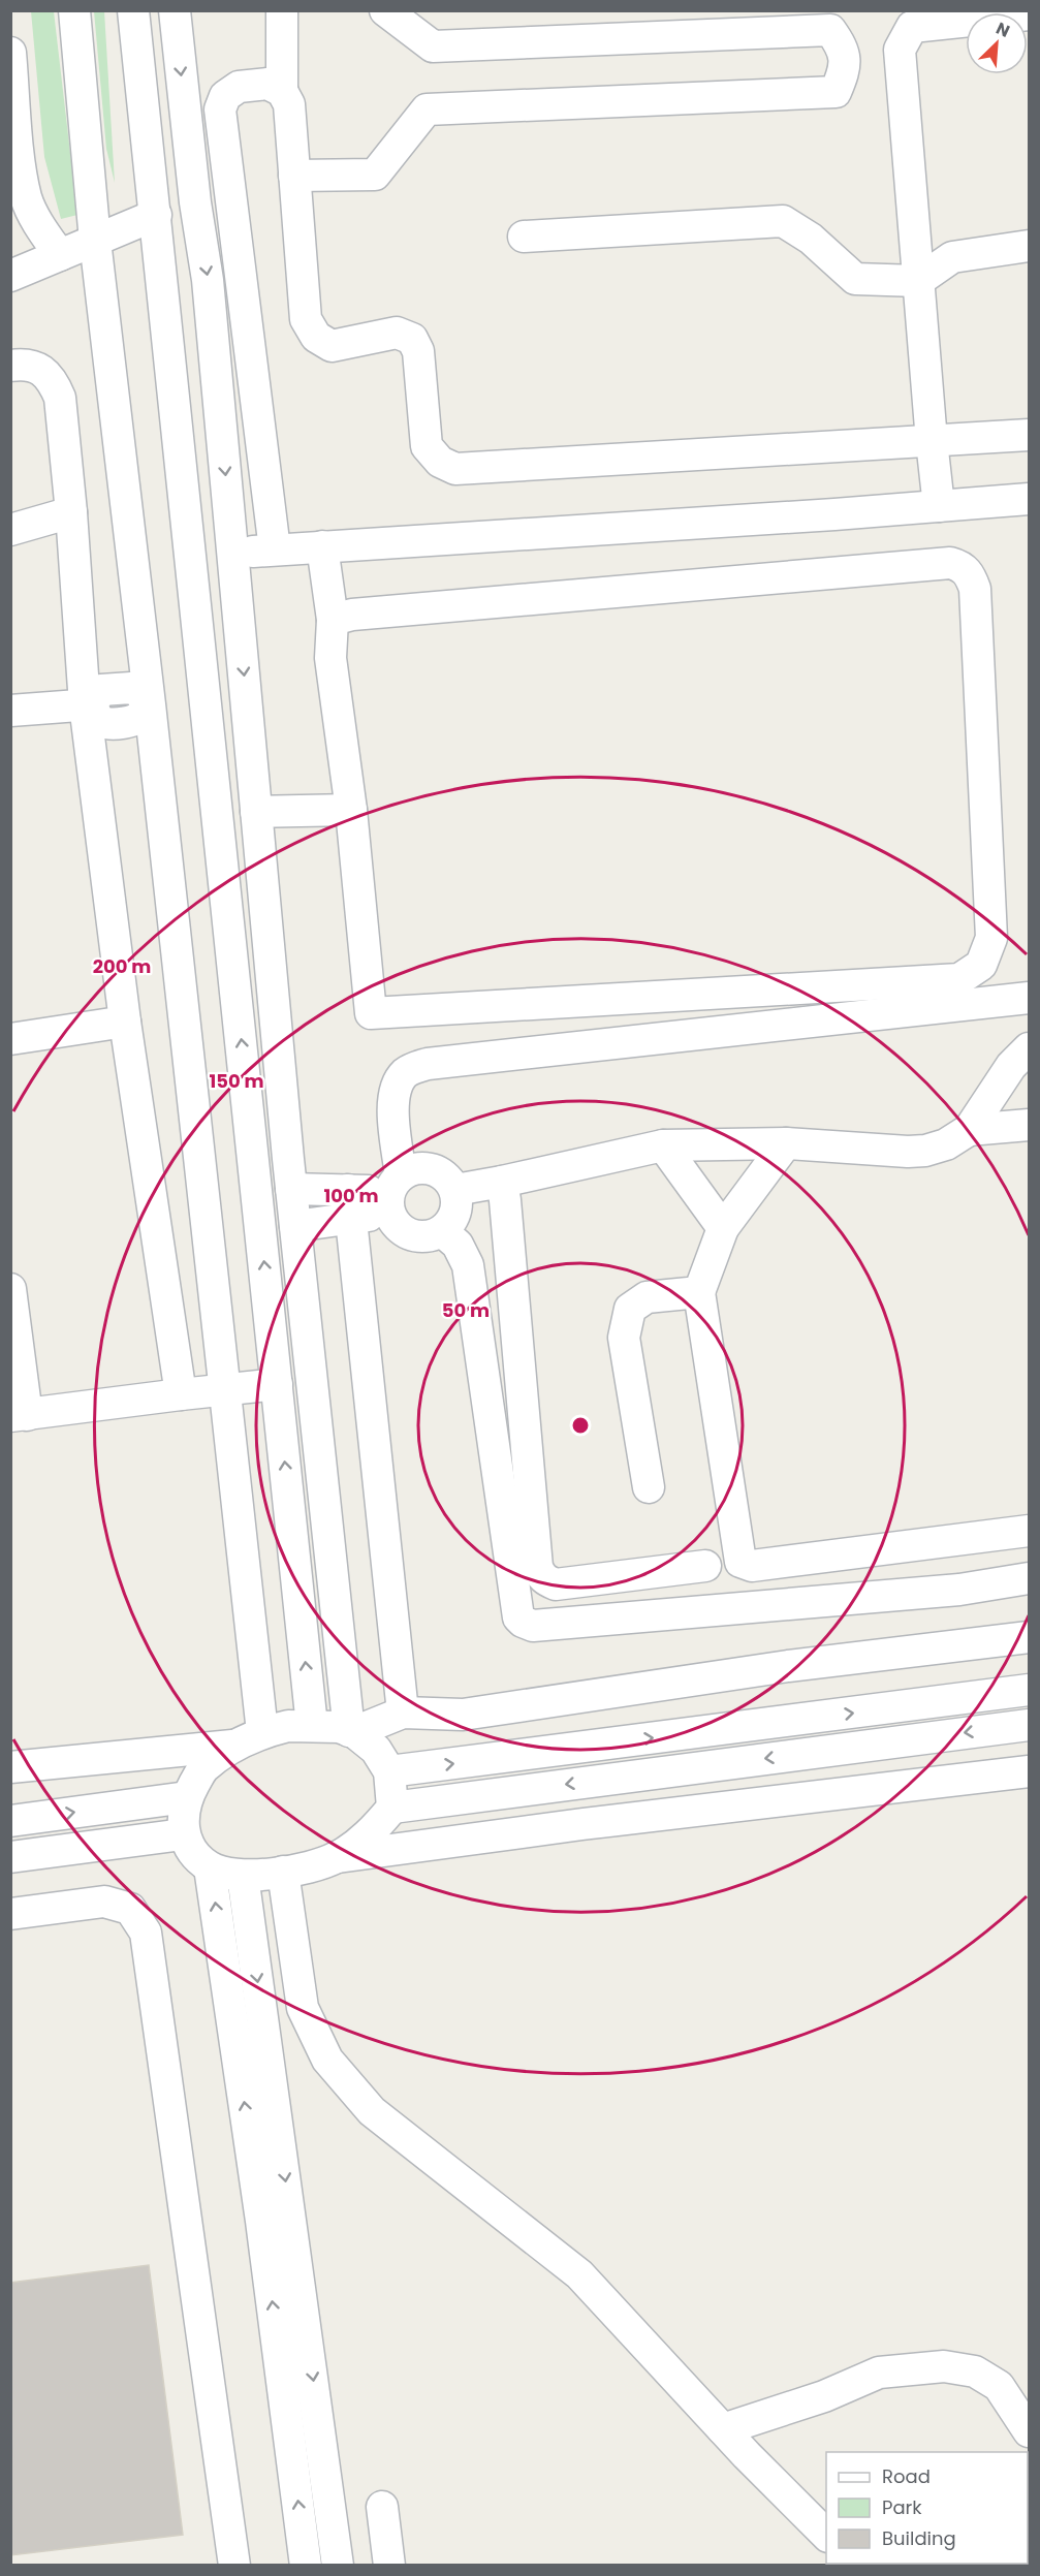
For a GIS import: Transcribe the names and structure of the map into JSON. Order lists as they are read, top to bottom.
{
  "legend": ["Road", "Park", "Building"],
  "north": "top right",
  "rings": [
    "200 m",
    "150 m",
    "100 m",
    "50 m"
  ]
}
